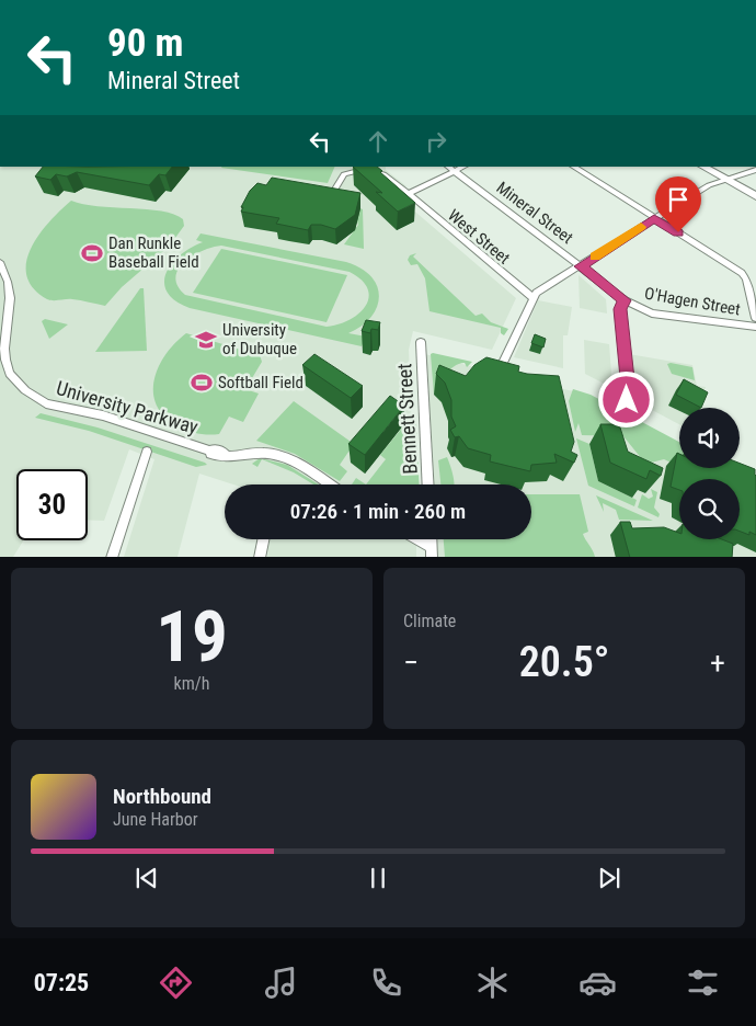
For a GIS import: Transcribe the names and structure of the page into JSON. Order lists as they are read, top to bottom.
{
  "streets": {
    "street": [
      "Mineral Street",
      "West Street",
      "O'Hagen Street",
      "University Parkway",
      "Bennett Street"
    ]
  },
  "crossings": [
    ["Mineral Street", "O'Hagen Street"]
  ],
  "places": {
    "sports": ["Dan Runkle Baseball Field", "Softball Field"],
    "school or university": ["University of Dubuque"]
  },
  "page": {
    "turn": ["90 m", "Mineral Street"],
    "limit": "30",
    "trip": "07:26 · 1 min · 260 m",
    "tile": [
      ["19", "km/h"],
      "Climate"
    ],
    "heat": ["−", "20.5°", "+"],
    "song": ["Northbound", "June Harbor"],
    "tabs": "07:25"
  }
}
